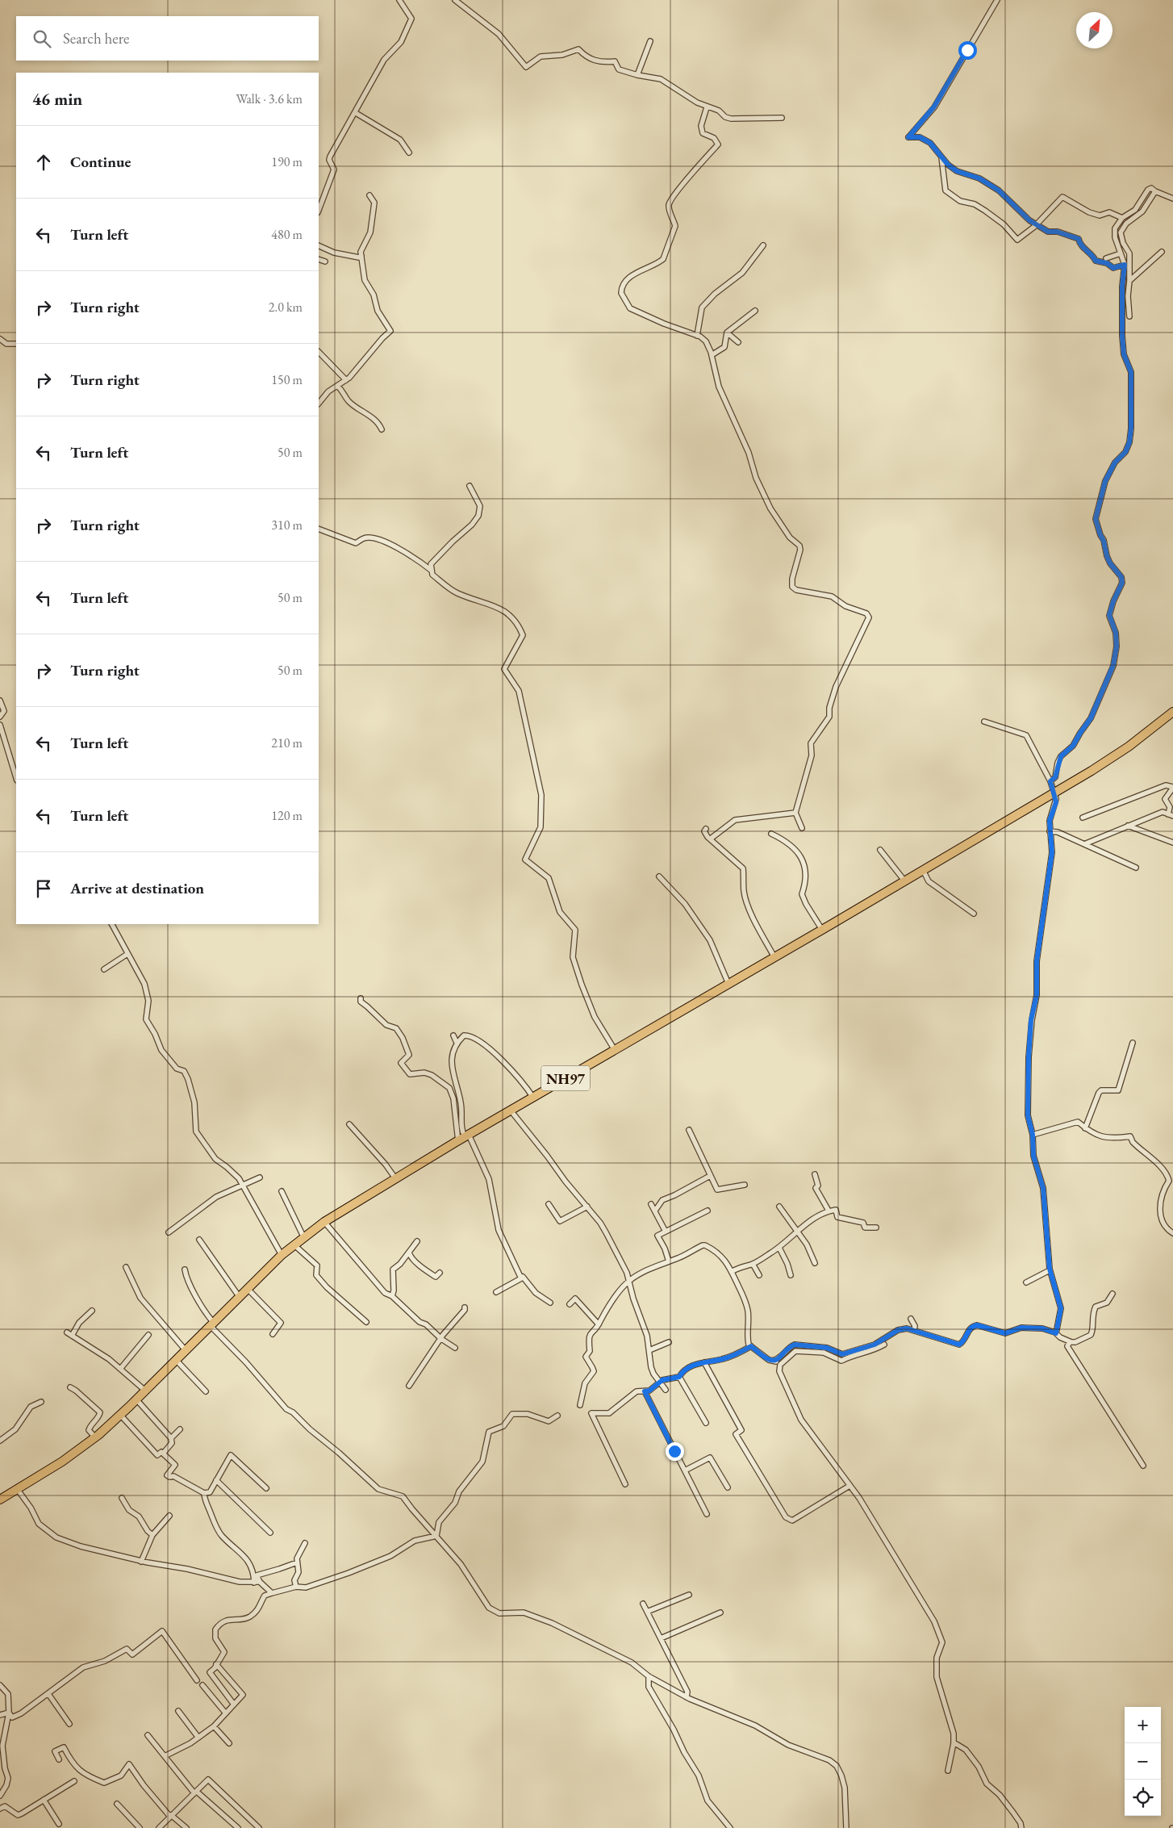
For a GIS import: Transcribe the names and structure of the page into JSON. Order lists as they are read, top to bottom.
{
  "streets": {
    "highway": ["NH97"]
  },
  "north": "top right",
  "page": {
    "search": "Search here",
    "heading": ["46 min", "Walk · 3.6 km"],
    "list": [
      ["Continue", "190 m"],
      ["Turn left", "480 m"],
      ["Turn right", "2.0 km"],
      ["Turn right", "150 m"],
      ["Turn left", "50 m"],
      ["Turn right", "310 m"],
      ["Turn left", "50 m"],
      ["Turn right", "50 m"],
      ["Turn left", "210 m"],
      ["Turn left", "120 m"],
      "Arrive at destination"
    ],
    "map_buttons": ["+", "−"]
  }
}
